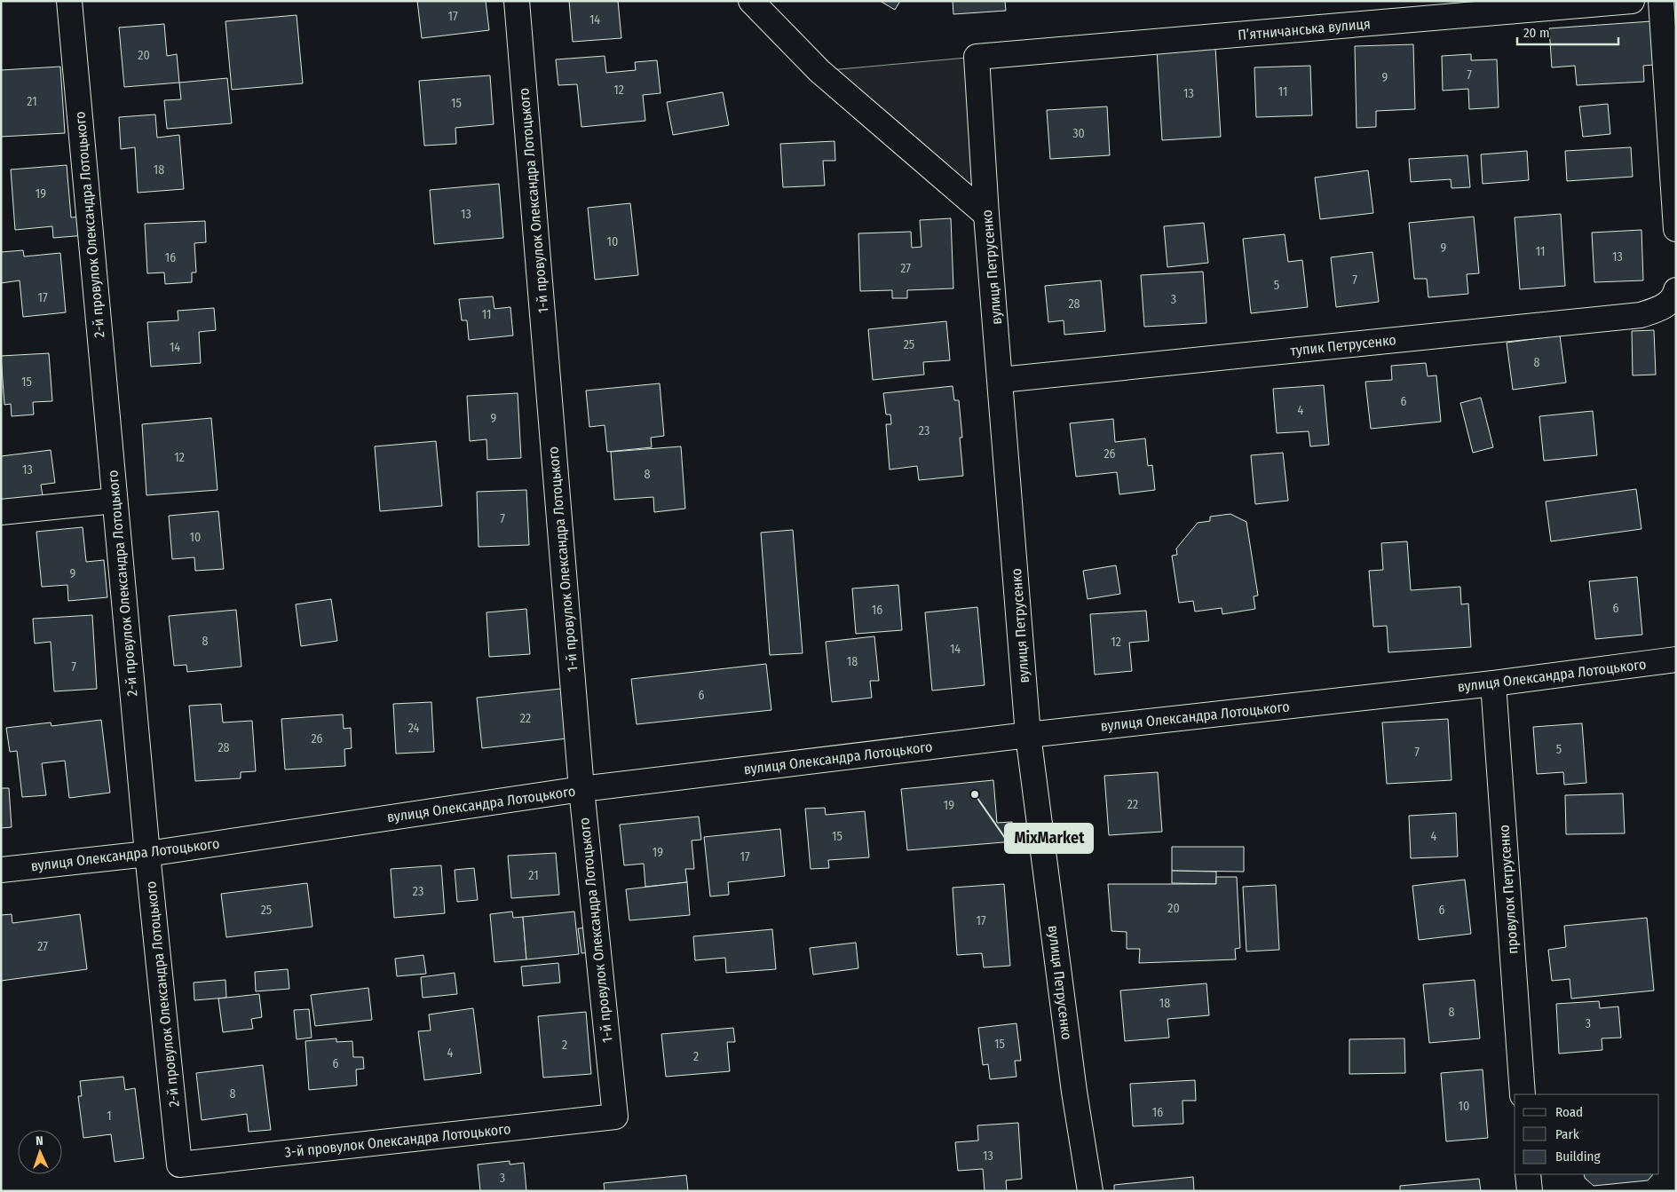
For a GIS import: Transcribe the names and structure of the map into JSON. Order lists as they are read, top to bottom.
{
  "streets": {
    "street": [
      "Пʼятничанська вулиця",
      "1-й провулок Олександра Лотоцького",
      "2-й провулок Олександра Лотоцького",
      "вулиця Петрусенко",
      "тупик Петрусенко",
      "вулиця Олександра Лотоцького",
      "провулок Петрусенко",
      "3-й провулок Олександра Лотоцького"
    ]
  },
  "crossings": [
    ["Пʼятничанська вулиця", "вулиця Петрусенко"],
    ["1-й провулок Олександра Лотоцького", "вулиця Олександра Лотоцького"],
    ["1-й провулок Олександра Лотоцького", "3-й провулок Олександра Лотоцького"],
    ["2-й провулок Олександра Лотоцького", "вулиця Олександра Лотоцького"],
    ["2-й провулок Олександра Лотоцького", "3-й провулок Олександра Лотоцького"],
    ["вулиця Петрусенко", "тупик Петрусенко"],
    ["вулиця Петрусенко", "вулиця Олександра Лотоцького"],
    ["вулиця Олександра Лотоцького", "провулок Петрусенко"]
  ],
  "places": ["MixMarket"],
  "house_numbers": [
    "17",
    "14",
    "20",
    "7",
    "9",
    "12",
    "11",
    "13",
    "21",
    "15",
    "30",
    "18",
    "19",
    "13",
    "10",
    "9",
    "11",
    "13",
    "16",
    "27",
    "7",
    "5",
    "17",
    "3",
    "28",
    "11",
    "25",
    "14",
    "8",
    "15",
    "6",
    "4",
    "9",
    "23",
    "26",
    "12",
    "13",
    "8",
    "7",
    "10",
    "9",
    "6",
    "16",
    "8",
    "12",
    "14",
    "18",
    "7",
    "6",
    "22",
    "24",
    "26",
    "28",
    "5",
    "7",
    "22",
    "19",
    "15",
    "4",
    "19",
    "17",
    "21",
    "23",
    "20",
    "25",
    "6",
    "17",
    "27",
    "18",
    "8",
    "3",
    "15",
    "2",
    "4",
    "2",
    "6",
    "8",
    "10",
    "16",
    "1",
    "13",
    "3"
  ],
  "legend": ["Road", "Park", "Building"],
  "scale_bar": "20 m",
  "north": "top"
}
